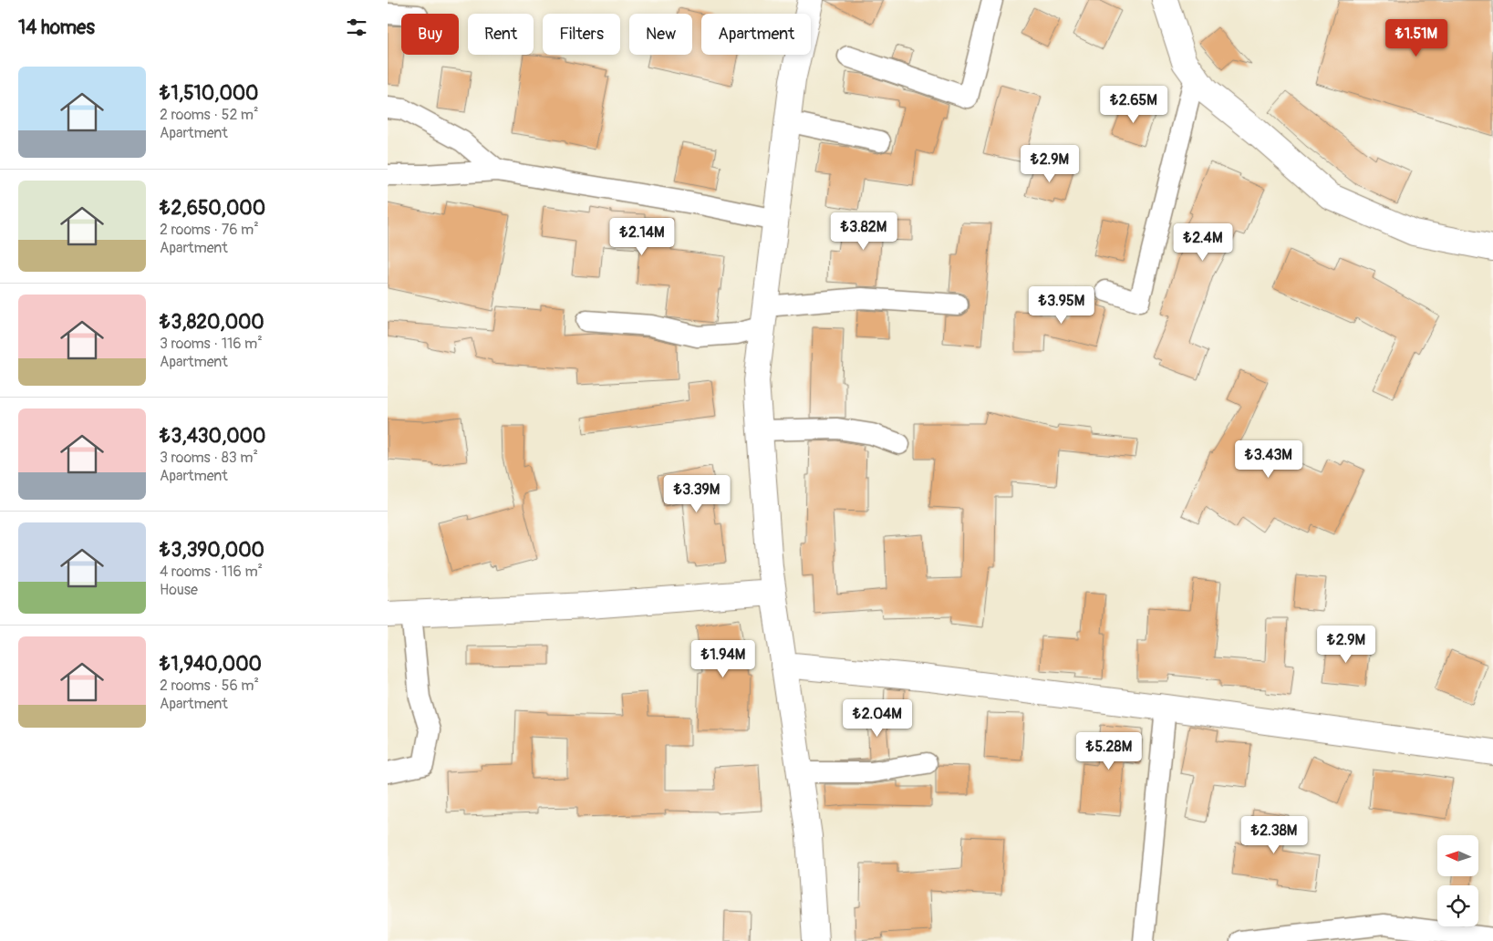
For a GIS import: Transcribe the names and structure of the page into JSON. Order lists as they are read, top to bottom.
{
  "north": "left",
  "page": {
    "heading": "14 homes",
    "chip": [
      "Buy",
      "Rent",
      "Filters",
      "New",
      "Apartment"
    ],
    "price": [
      "₺1.51M",
      "₺2.65M",
      "₺2.9M",
      "₺3.82M",
      "₺2.14M",
      "₺2.4M",
      "₺3.95M",
      "₺3.43M",
      "₺3.39M",
      "₺2.9M",
      "₺1.94M",
      "₺2.04M",
      "₺5.28M",
      "₺2.38M"
    ],
    "list": [
      {
        "name": "₺1,510,000",
        "note": "2 rooms · 52 m² · Apartment"
      },
      {
        "name": "₺2,650,000",
        "note": "2 rooms · 76 m² · Apartment"
      },
      {
        "name": "₺3,820,000",
        "note": "3 rooms · 116 m² · Apartment"
      },
      {
        "name": "₺3,430,000",
        "note": "3 rooms · 83 m² · Apartment"
      },
      {
        "name": "₺3,390,000",
        "note": "4 rooms · 116 m² · House"
      },
      {
        "name": "₺1,940,000",
        "note": "2 rooms · 56 m² · Apartment"
      }
    ]
  }
}
